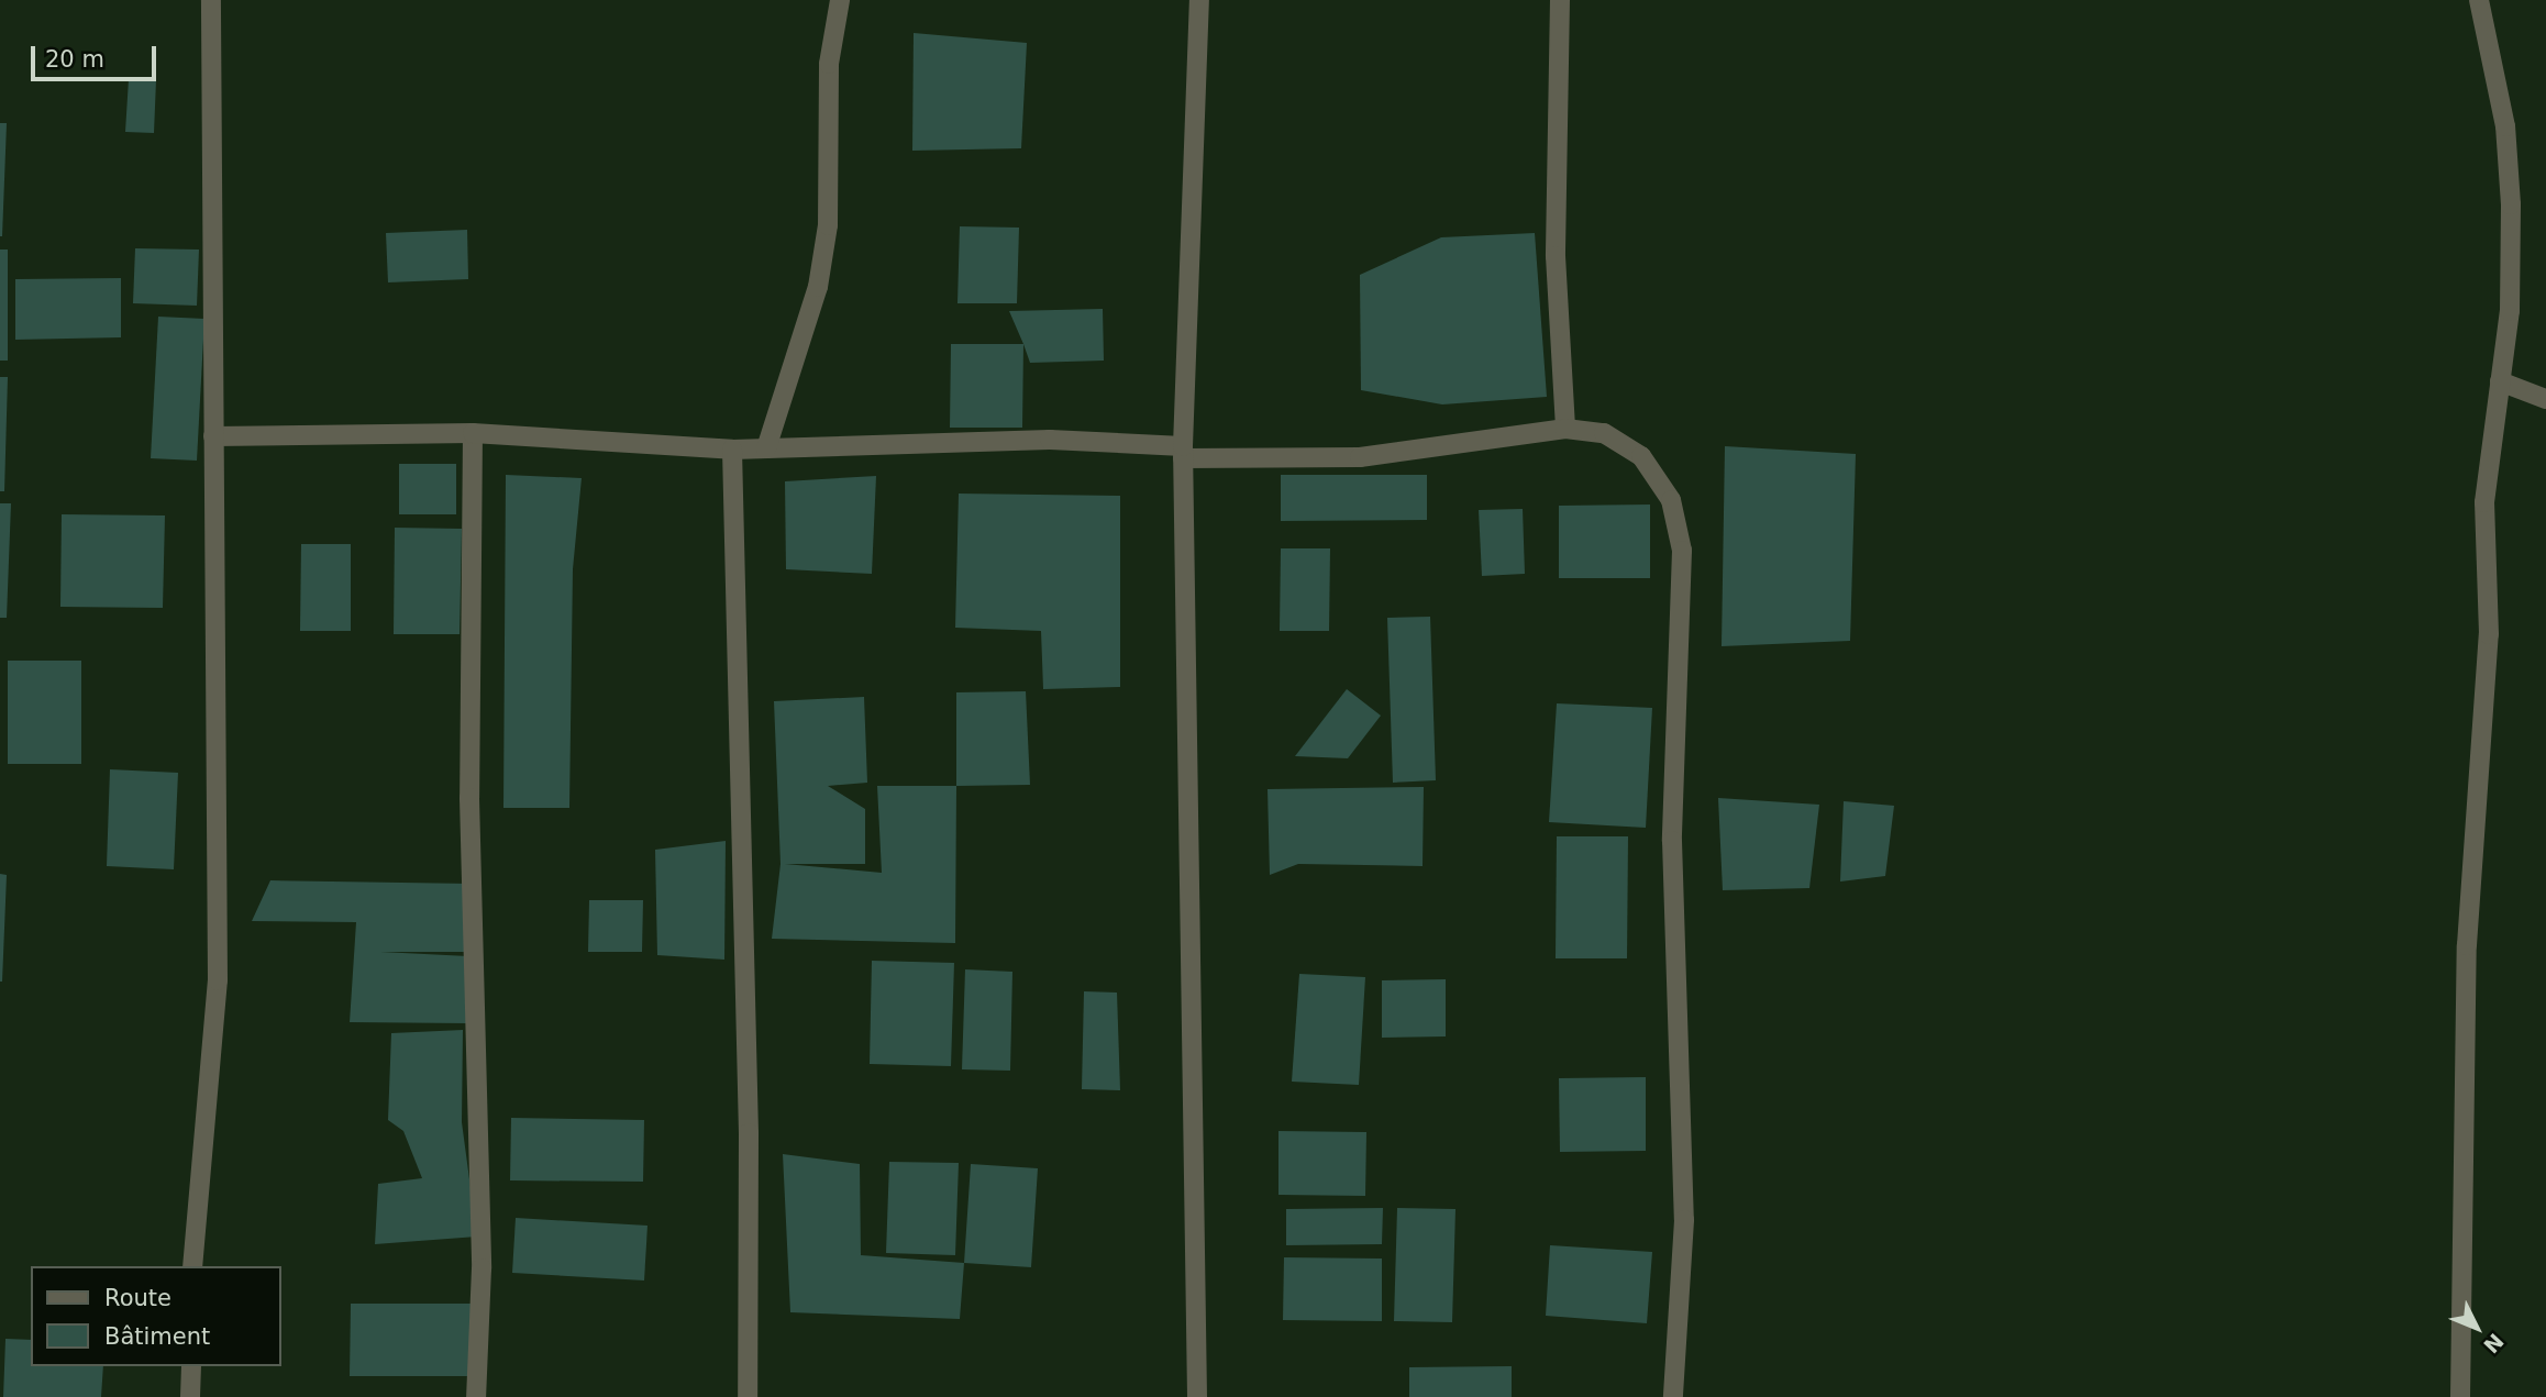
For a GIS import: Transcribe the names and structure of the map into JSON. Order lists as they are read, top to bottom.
{
  "legend": ["Route", "Bâtiment"],
  "scale_bar": "20 m",
  "north": "bottom right"
}
